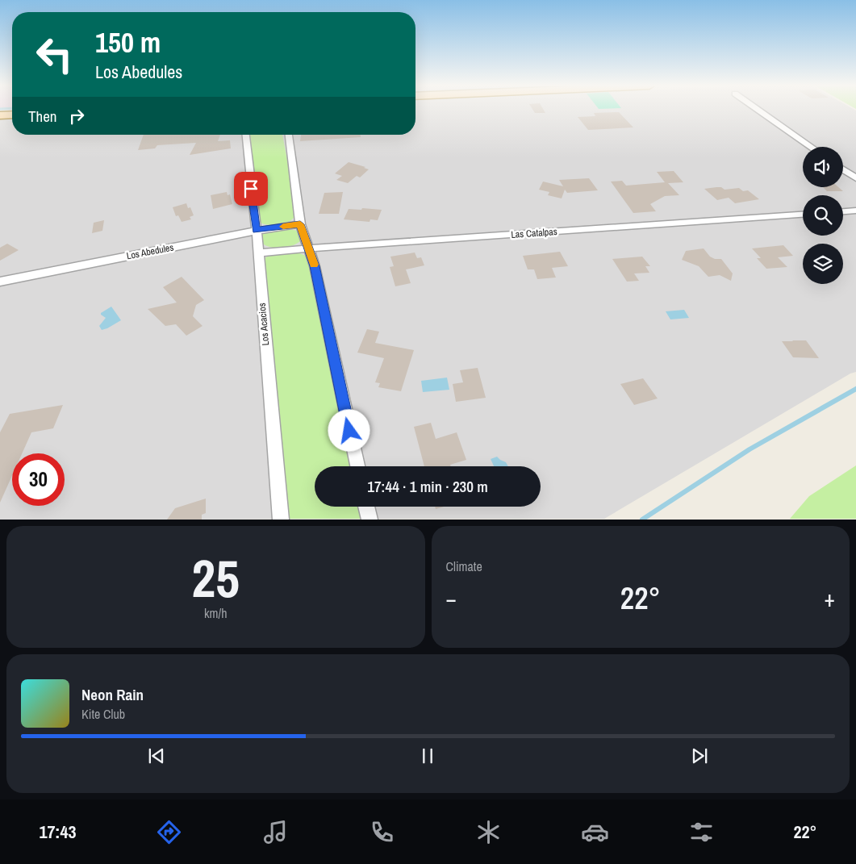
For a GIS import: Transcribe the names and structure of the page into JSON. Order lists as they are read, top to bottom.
{
  "streets": {
    "street": ["Las Catalpas", "Los Abedules", "Los Acacios"]
  },
  "crossings": [
    ["Las Catalpas", "Los Acacios"],
    ["Los Abedules", "Los Acacios"]
  ],
  "page": {
    "turn": ["150 m", "Los Abedules"],
    "then": "Then",
    "limit": "30",
    "trip": "17:44 · 1 min · 230 m",
    "tile": [
      ["25", "km/h"],
      "Climate"
    ],
    "heat": ["−", "22°", "+"],
    "song": ["Neon Rain", "Kite Club"],
    "tabs": ["17:43", "22°"]
  }
}
